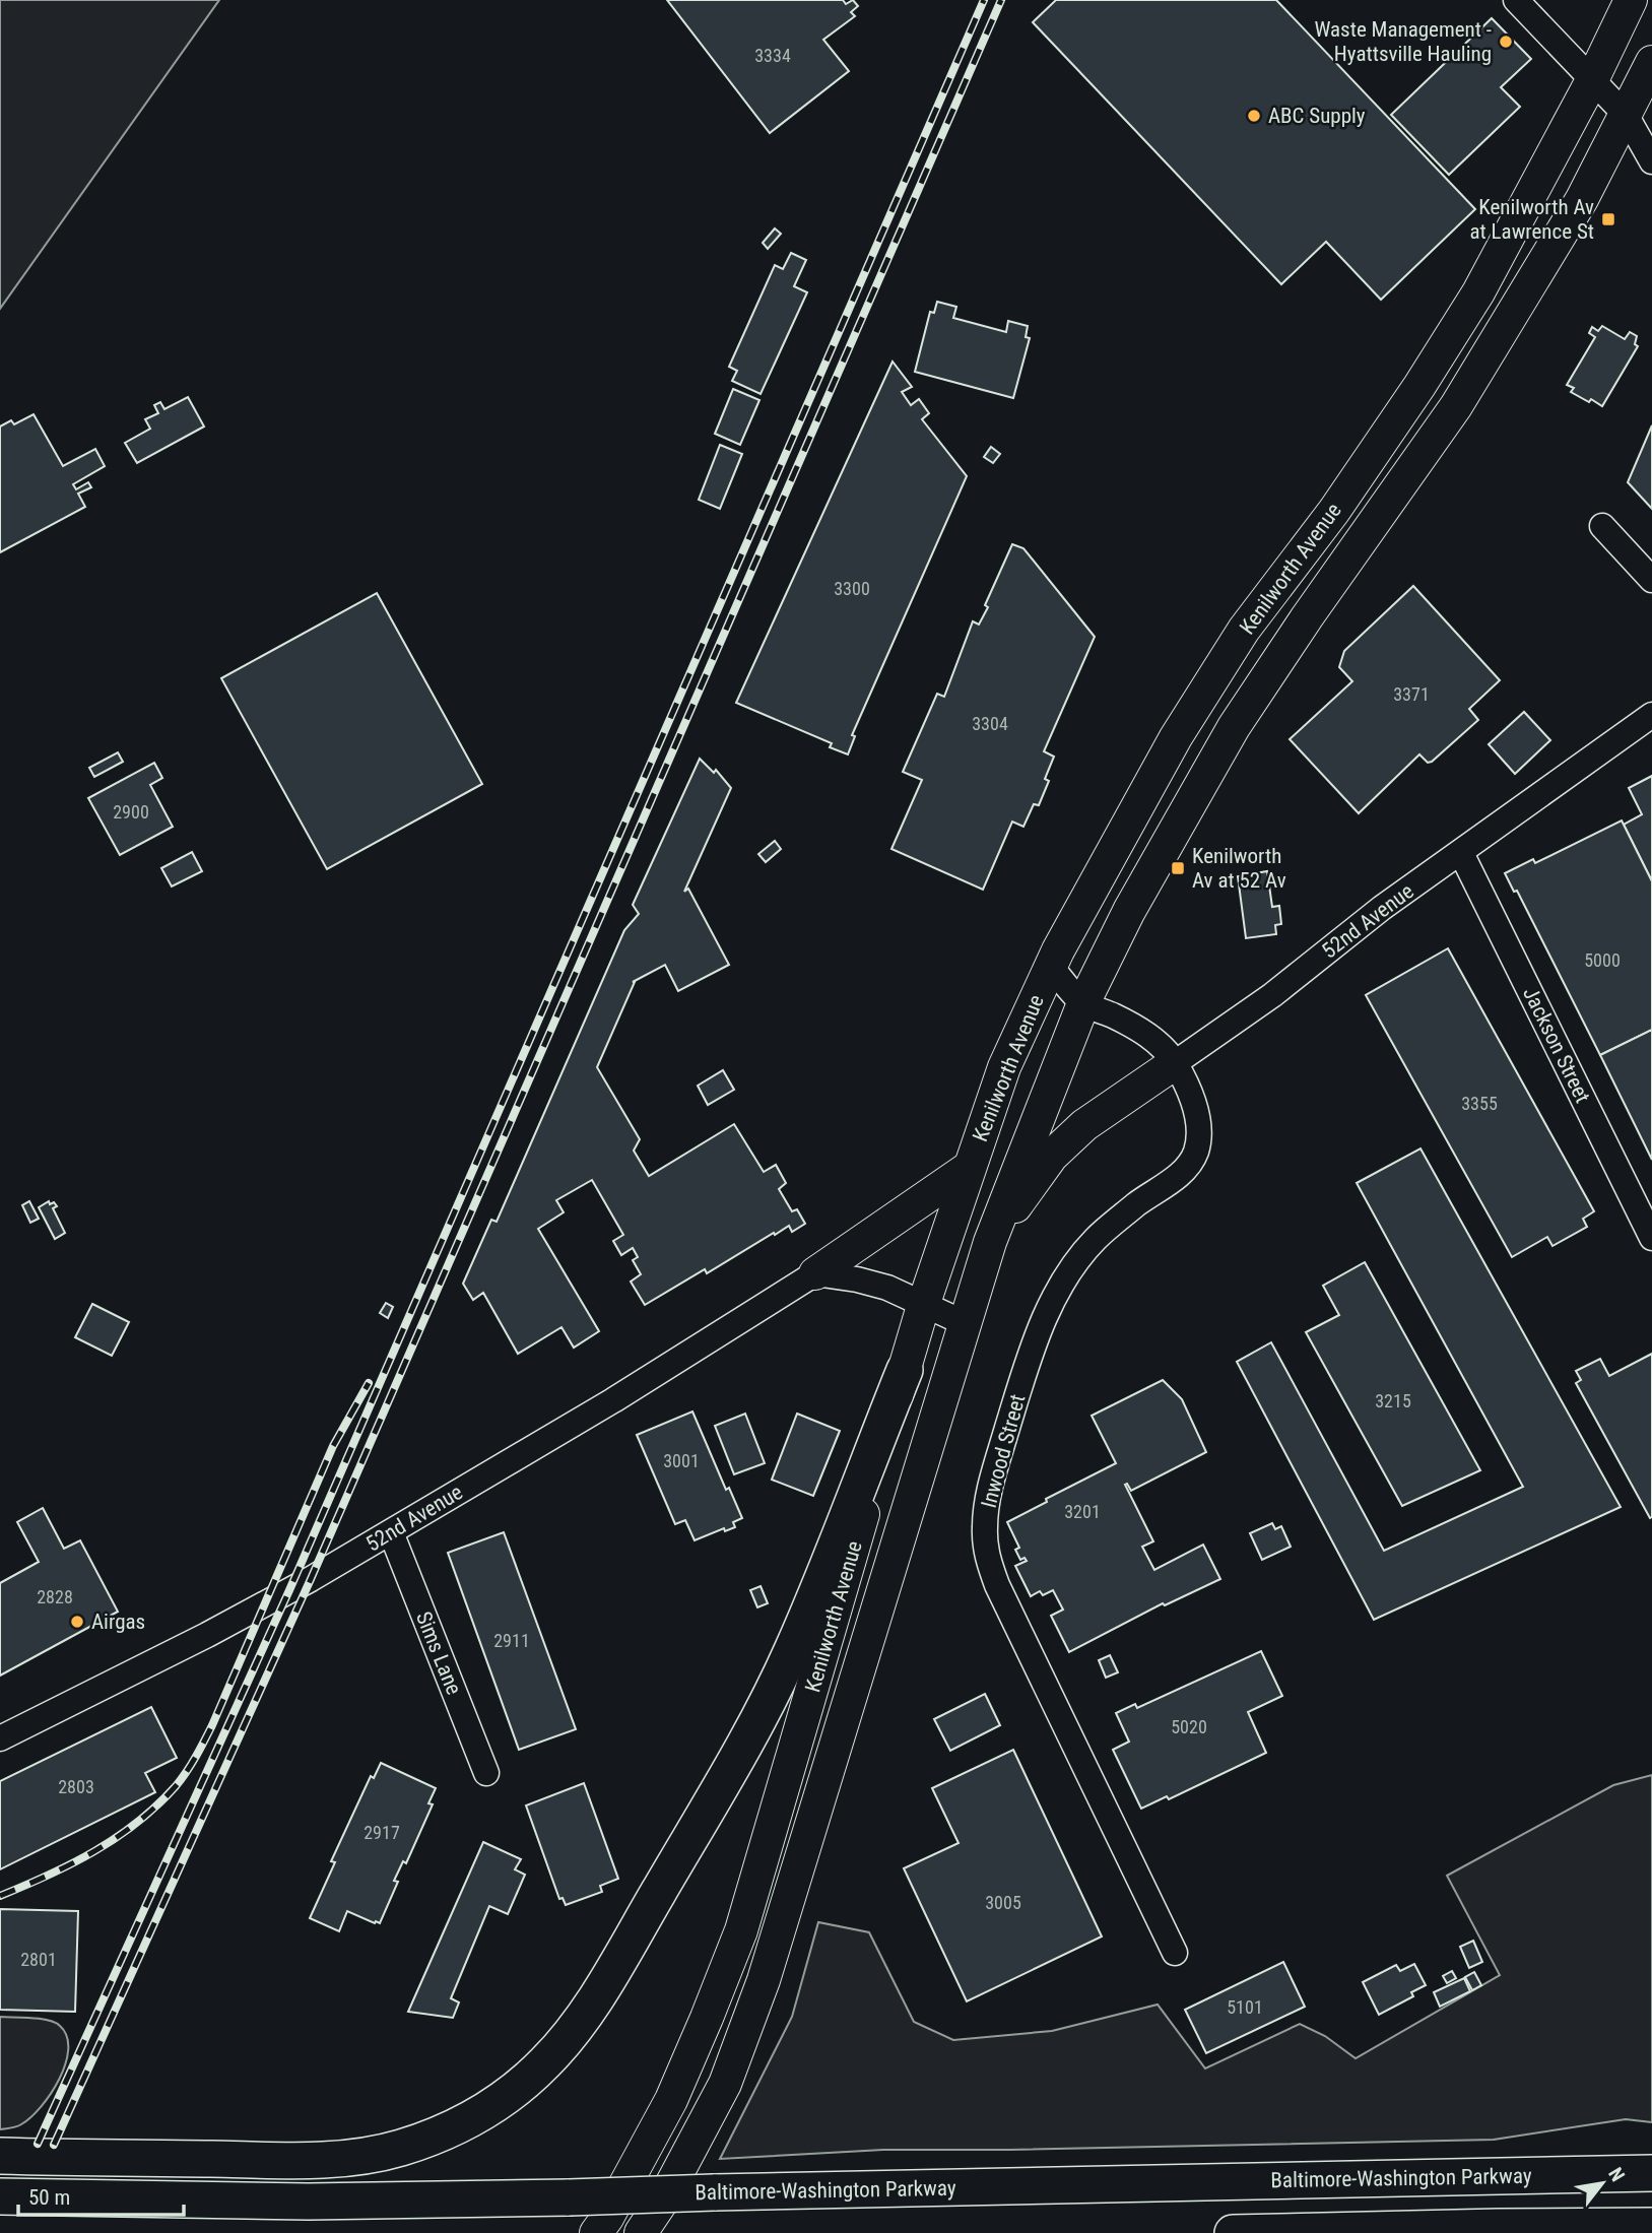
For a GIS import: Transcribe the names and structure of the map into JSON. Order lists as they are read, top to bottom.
{
  "streets": {
    "highway": ["Baltimore-Washington Parkway"],
    "main road": ["Kenilworth Avenue"],
    "street": [
      "52nd Avenue",
      "Jackson Street",
      "Inwood Street",
      "Sims Lane"
    ]
  },
  "crossings": [
    ["52nd Avenue", "Jackson Street"],
    ["52nd Avenue", "Inwood Street"],
    ["52nd Avenue", "Sims Lane"]
  ],
  "places": {
    "other": ["Waste Management - Hyattsville Hauling", "ABC Supply", "Airgas"],
    "transit": ["Kenilworth Av at Lawrence St", "Kenilworth Av at 52 Av"]
  },
  "house_numbers": [
    "3334",
    "3300",
    "3371",
    "3304",
    "2900",
    "5000",
    "3355",
    "3215",
    "3001",
    "3201",
    "2828",
    "2911",
    "5020",
    "2803",
    "2917",
    "3005",
    "2801",
    "5101"
  ],
  "scale_bar": "50 m",
  "north": "top right"
}
